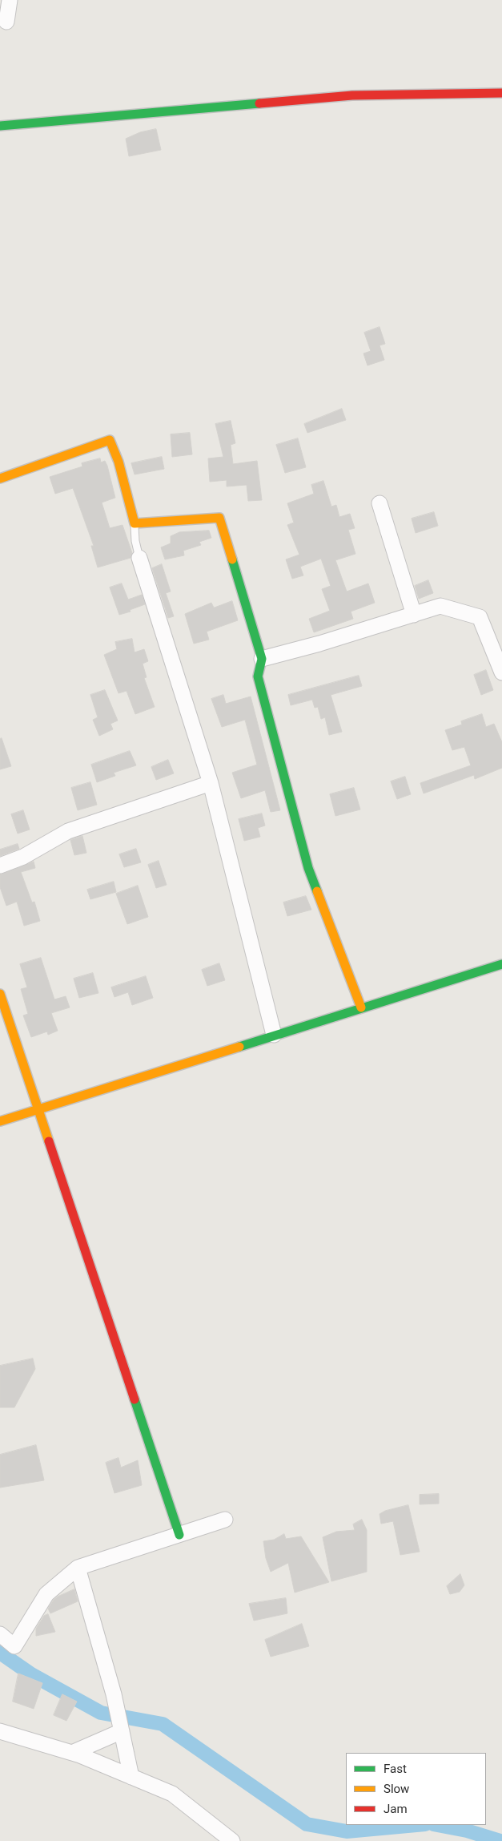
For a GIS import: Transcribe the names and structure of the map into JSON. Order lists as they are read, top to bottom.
{
  "legend": ["Fast", "Slow", "Jam"]
}
